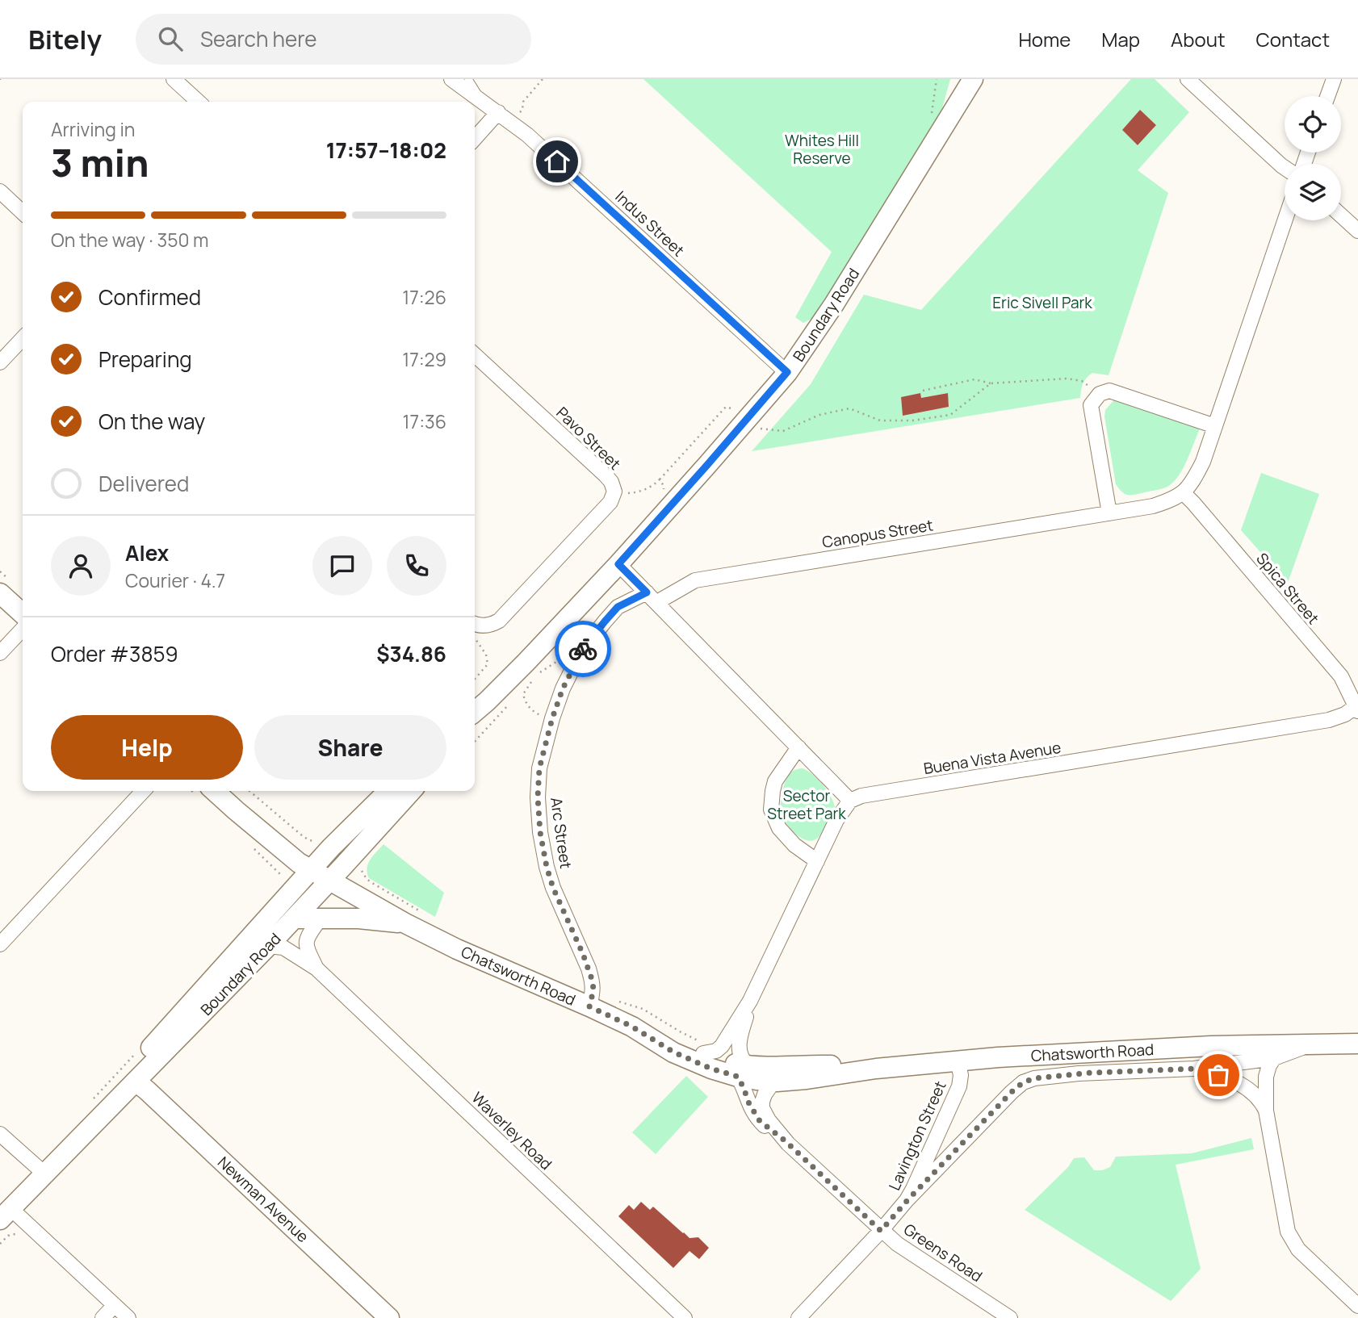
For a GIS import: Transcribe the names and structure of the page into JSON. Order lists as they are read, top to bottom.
{
  "streets": {
    "main road": ["Boundary Road", "Chatsworth Road", "Newman Avenue"],
    "street": [
      "Indus Street",
      "Pavo Street",
      "Canopus Street",
      "Spica Street",
      "Buena Vista Avenue",
      "Arc Street",
      "Waverley Road",
      "Lavington Street",
      "Greens Road"
    ]
  },
  "crossings": [
    ["Indus Street", "Boundary Road"],
    ["Boundary Road", "Chatsworth Road"],
    ["Boundary Road", "Waverley Road"],
    ["Boundary Road", "Newman Avenue"],
    ["Canopus Street", "Spica Street"],
    ["Canopus Street", "Arc Street"],
    ["Spica Street", "Buena Vista Avenue"],
    ["Arc Street", "Chatsworth Road"],
    ["Chatsworth Road", "Waverley Road"],
    ["Chatsworth Road", "Lavington Street"],
    ["Chatsworth Road", "Greens Road"],
    ["Lavington Street", "Greens Road"]
  ],
  "parks": ["Whites Hill Reserve", "Eric Sivell Park", "Sector Street Park"],
  "page": {
    "header": "Bitely",
    "search": "Search here",
    "nav": [
      "Home",
      "Map",
      "About",
      "Contact"
    ],
    "heading": ["3 min", "Arriving in", "17:57–18:02"],
    "panel": [
      "Alex",
      "Courier · 4.7",
      "Order #3859",
      "$34.86"
    ],
    "bar": "On the way · 350 m",
    "list": [
      ["Confirmed", "17:26"],
      ["Preparing", "17:29"],
      ["On the way", "17:36"],
      "Delivered"
    ],
    "buttons": ["Help", "Share"]
  }
}
